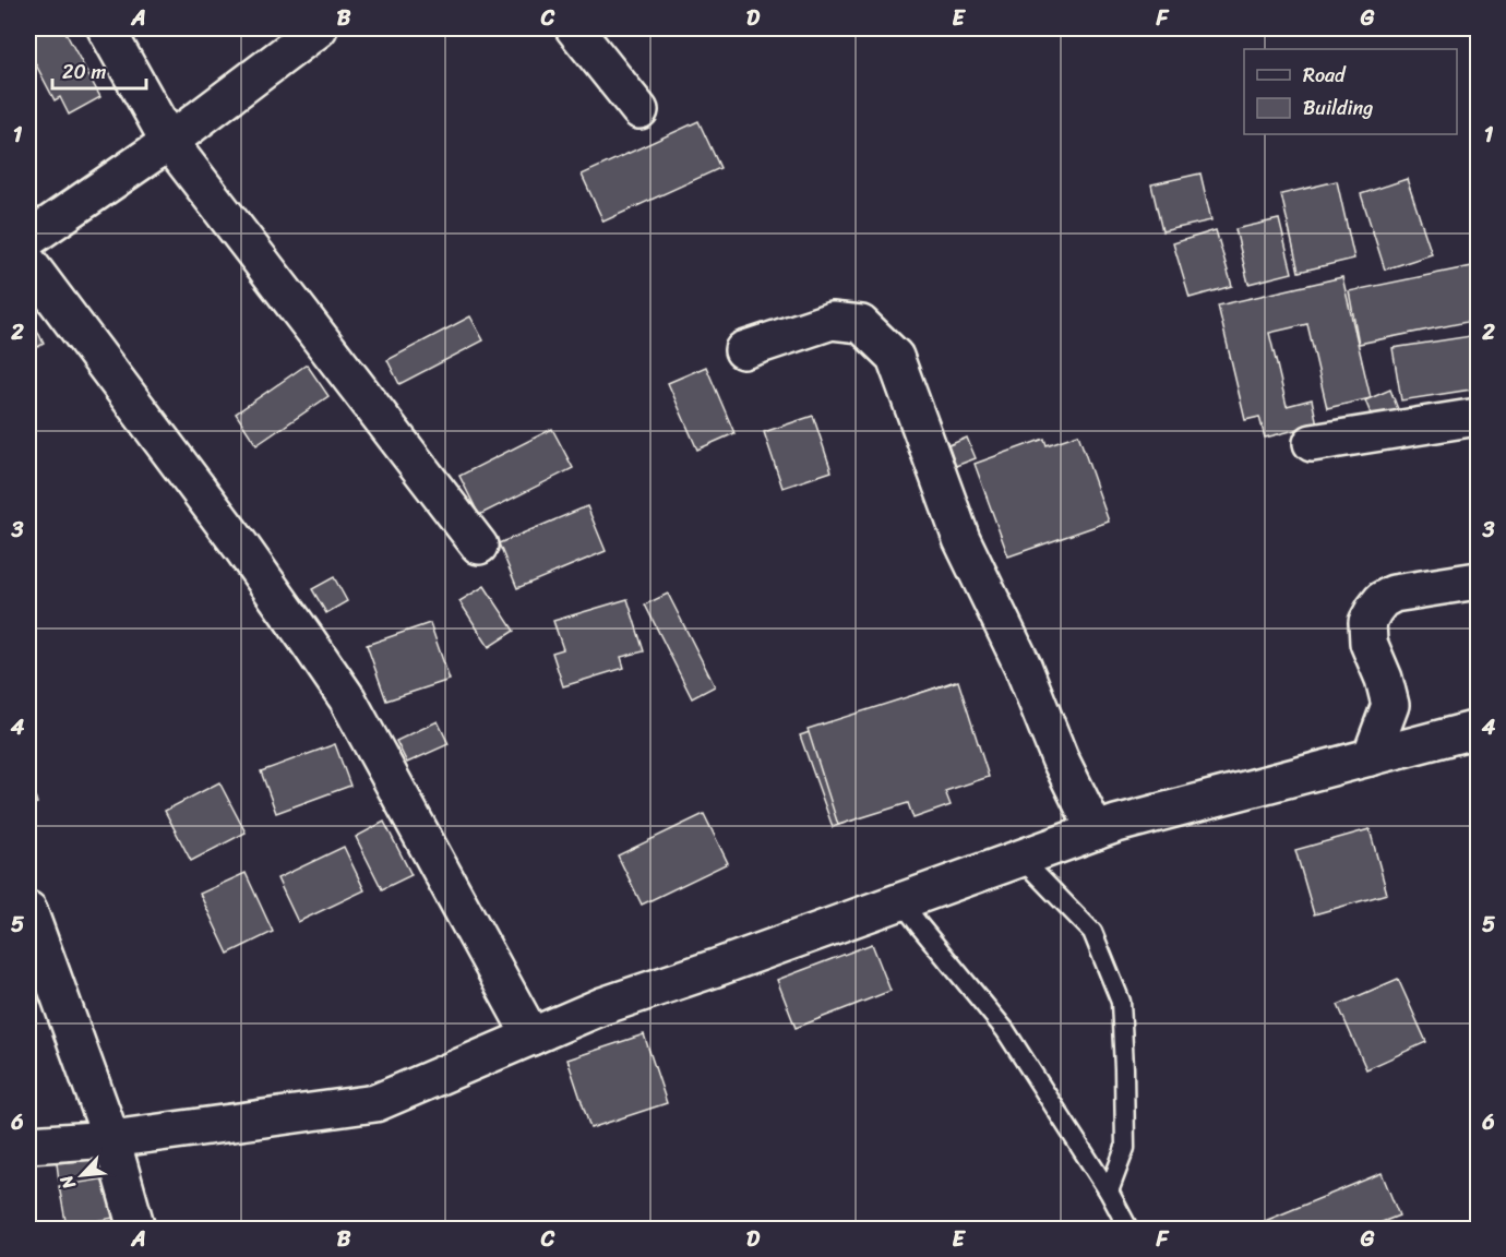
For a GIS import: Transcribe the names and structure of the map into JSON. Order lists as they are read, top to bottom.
{
  "legend": ["Road", "Building"],
  "scale_bar": "20 m",
  "north": "bottom left",
  "grid": {
    "columns": [
      "A",
      "B",
      "C",
      "D",
      "E",
      "F",
      "G"
    ],
    "rows": [
      "1",
      "2",
      "3",
      "4",
      "5",
      "6"
    ]
  }
}
